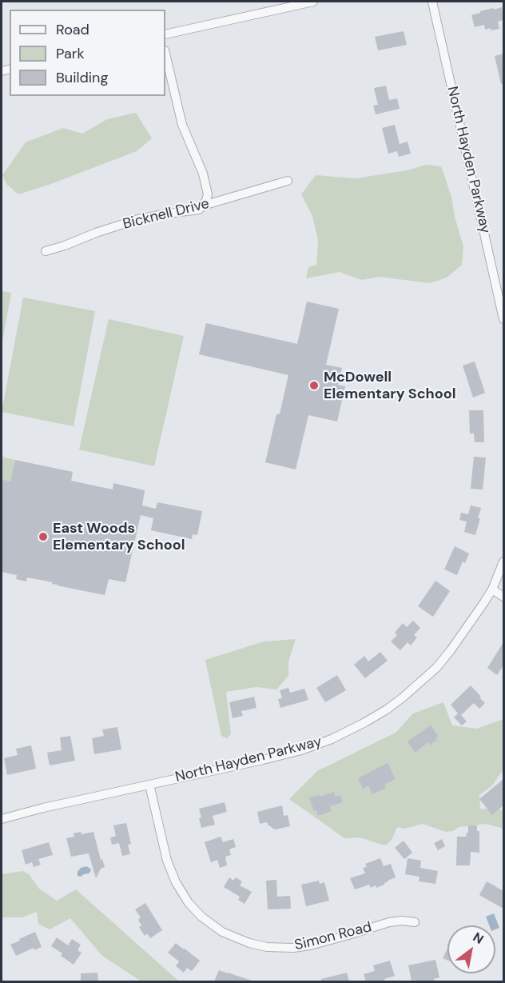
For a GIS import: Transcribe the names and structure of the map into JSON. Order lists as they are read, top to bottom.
{
  "streets": {
    "street": ["North Hayden Parkway", "Bicknell Drive", "Simon Road"]
  },
  "crossings": [
    ["North Hayden Parkway", "Simon Road"]
  ],
  "places": ["McDowell Elementary School", "East Woods Elementary School"],
  "legend": ["Road", "Park", "Building"],
  "north": "top right"
}
